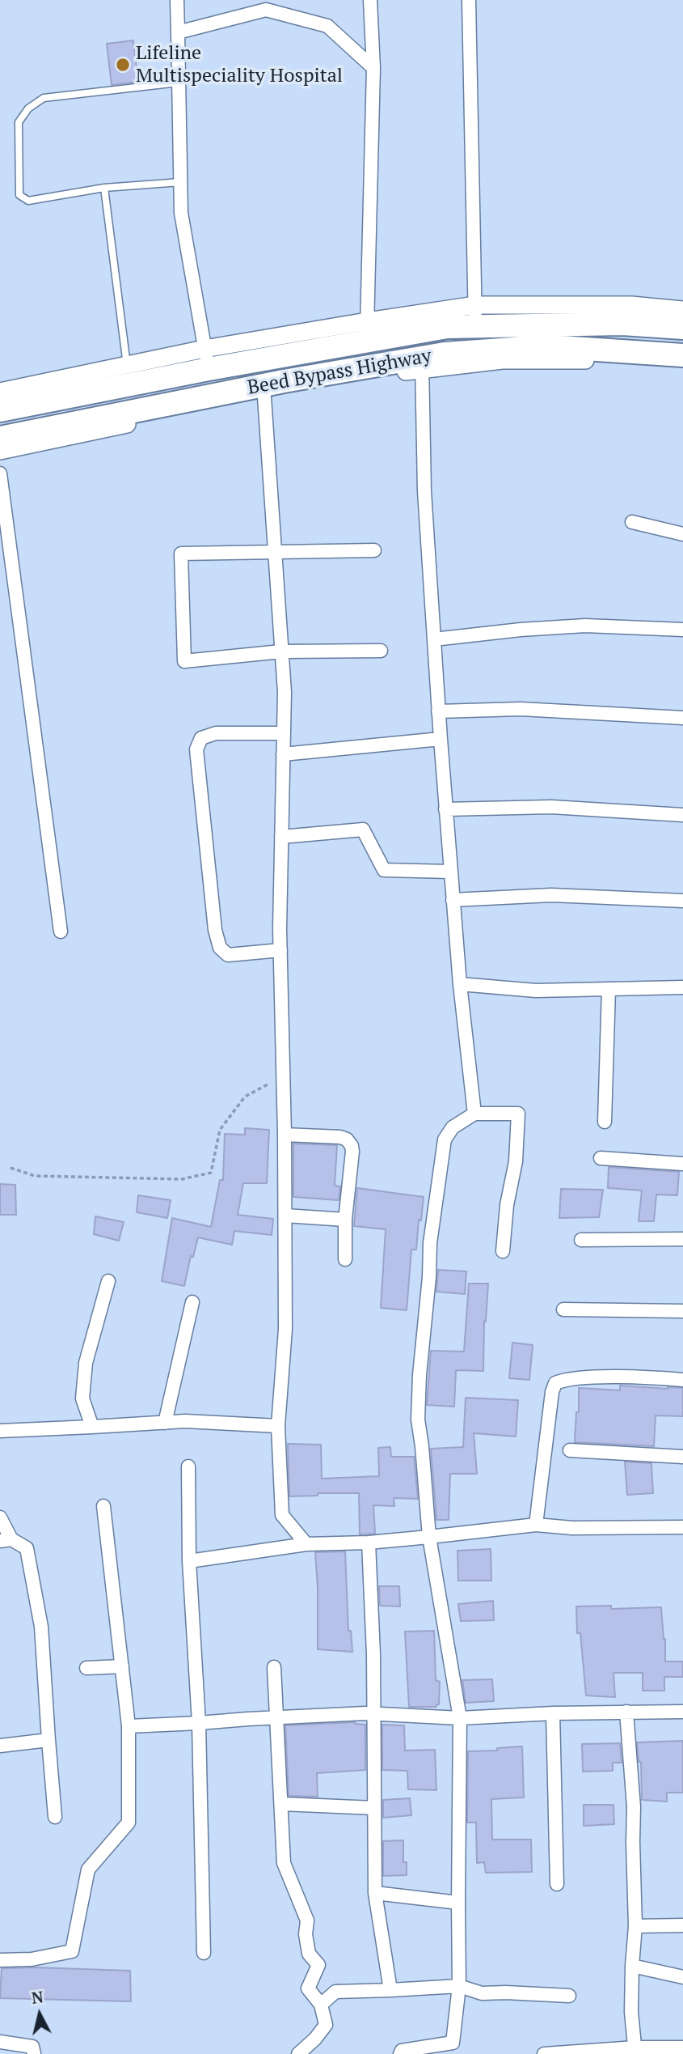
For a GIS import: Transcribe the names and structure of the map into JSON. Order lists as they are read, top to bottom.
{
  "streets": {
    "highway": ["Beed Bypass Highway"]
  },
  "places": ["Lifeline Multispeciality Hospital"],
  "north": "top"
}
